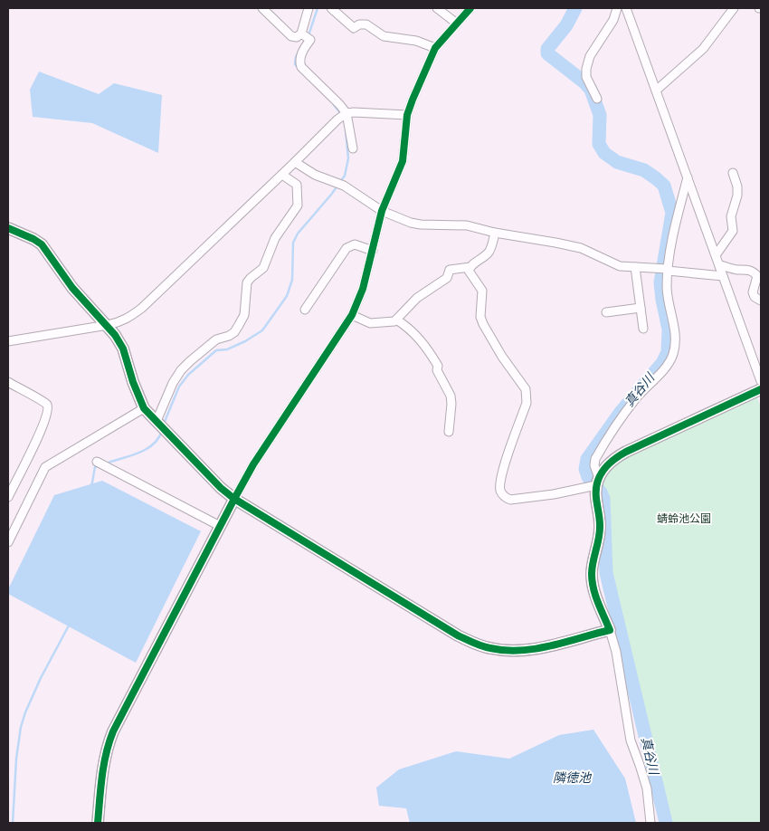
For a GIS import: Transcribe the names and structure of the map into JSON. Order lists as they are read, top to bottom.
{
  "water": ["真谷川", "隣徳池"],
  "parks": ["蜻蛉池公園"]
}
